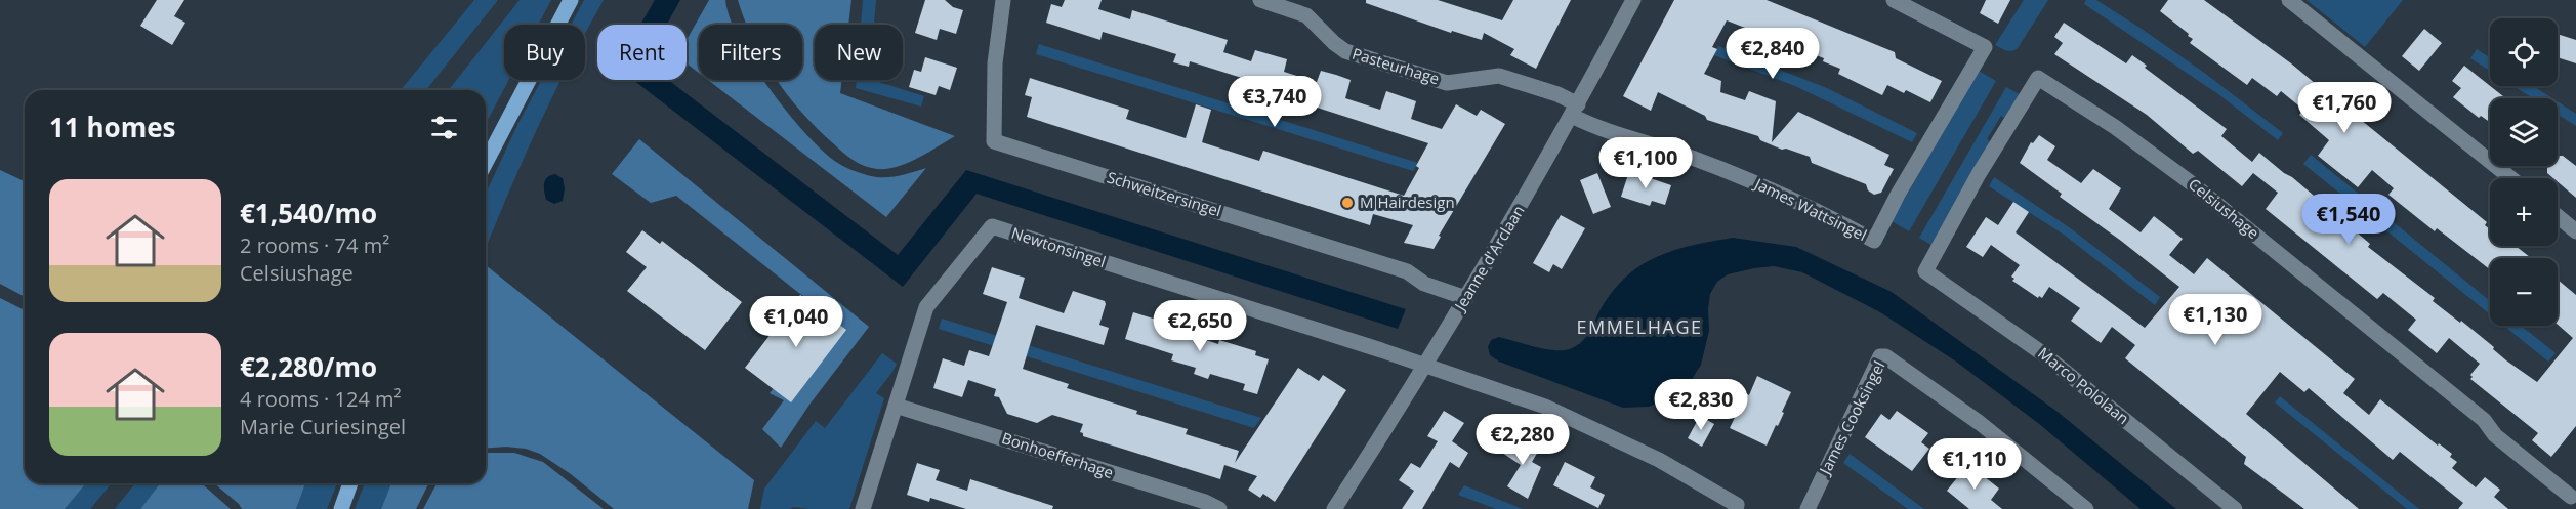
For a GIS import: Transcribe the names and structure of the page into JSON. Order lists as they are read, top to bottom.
{
  "streets": {
    "street": [
      "Pasteurhage",
      "Schweitzersingel",
      "Celsiushage",
      "James Wattsingel",
      "Newtonsingel",
      "Jeanne d'Arclaan",
      "Marco Pololaan",
      "James Cooksingel",
      "Bonhoefferhage"
    ]
  },
  "crossings": [
    ["Pasteurhage", "James Wattsingel"],
    ["Pasteurhage", "Jeanne d'Arclaan"],
    ["Schweitzersingel", "Jeanne d'Arclaan"],
    ["Celsiushage", "Marco Pololaan"],
    ["James Wattsingel", "Jeanne d'Arclaan"],
    ["Newtonsingel", "Jeanne d'Arclaan"],
    ["Newtonsingel", "Bonhoefferhage"]
  ],
  "districts": ["EMMELHAGE"],
  "places": ["M Hairdesign"],
  "page": {
    "map_buttons": ["+", "−"],
    "chip": [
      "Buy",
      "Rent",
      "Filters",
      "New"
    ],
    "price": [
      "€2,840",
      "€3,740",
      "€1,760",
      "€1,100",
      "€1,540",
      "€1,130",
      "€1,040",
      "€2,650",
      "€2,830",
      "€2,280",
      "€1,110"
    ],
    "heading": "11 homes",
    "list": [
      {
        "name": "€1,540/mo",
        "note": "2 rooms · 74 m² · Celsiushage"
      },
      {
        "name": "€2,280/mo",
        "note": "4 rooms · 124 m² · Marie Curiesingel"
      }
    ]
  }
}
